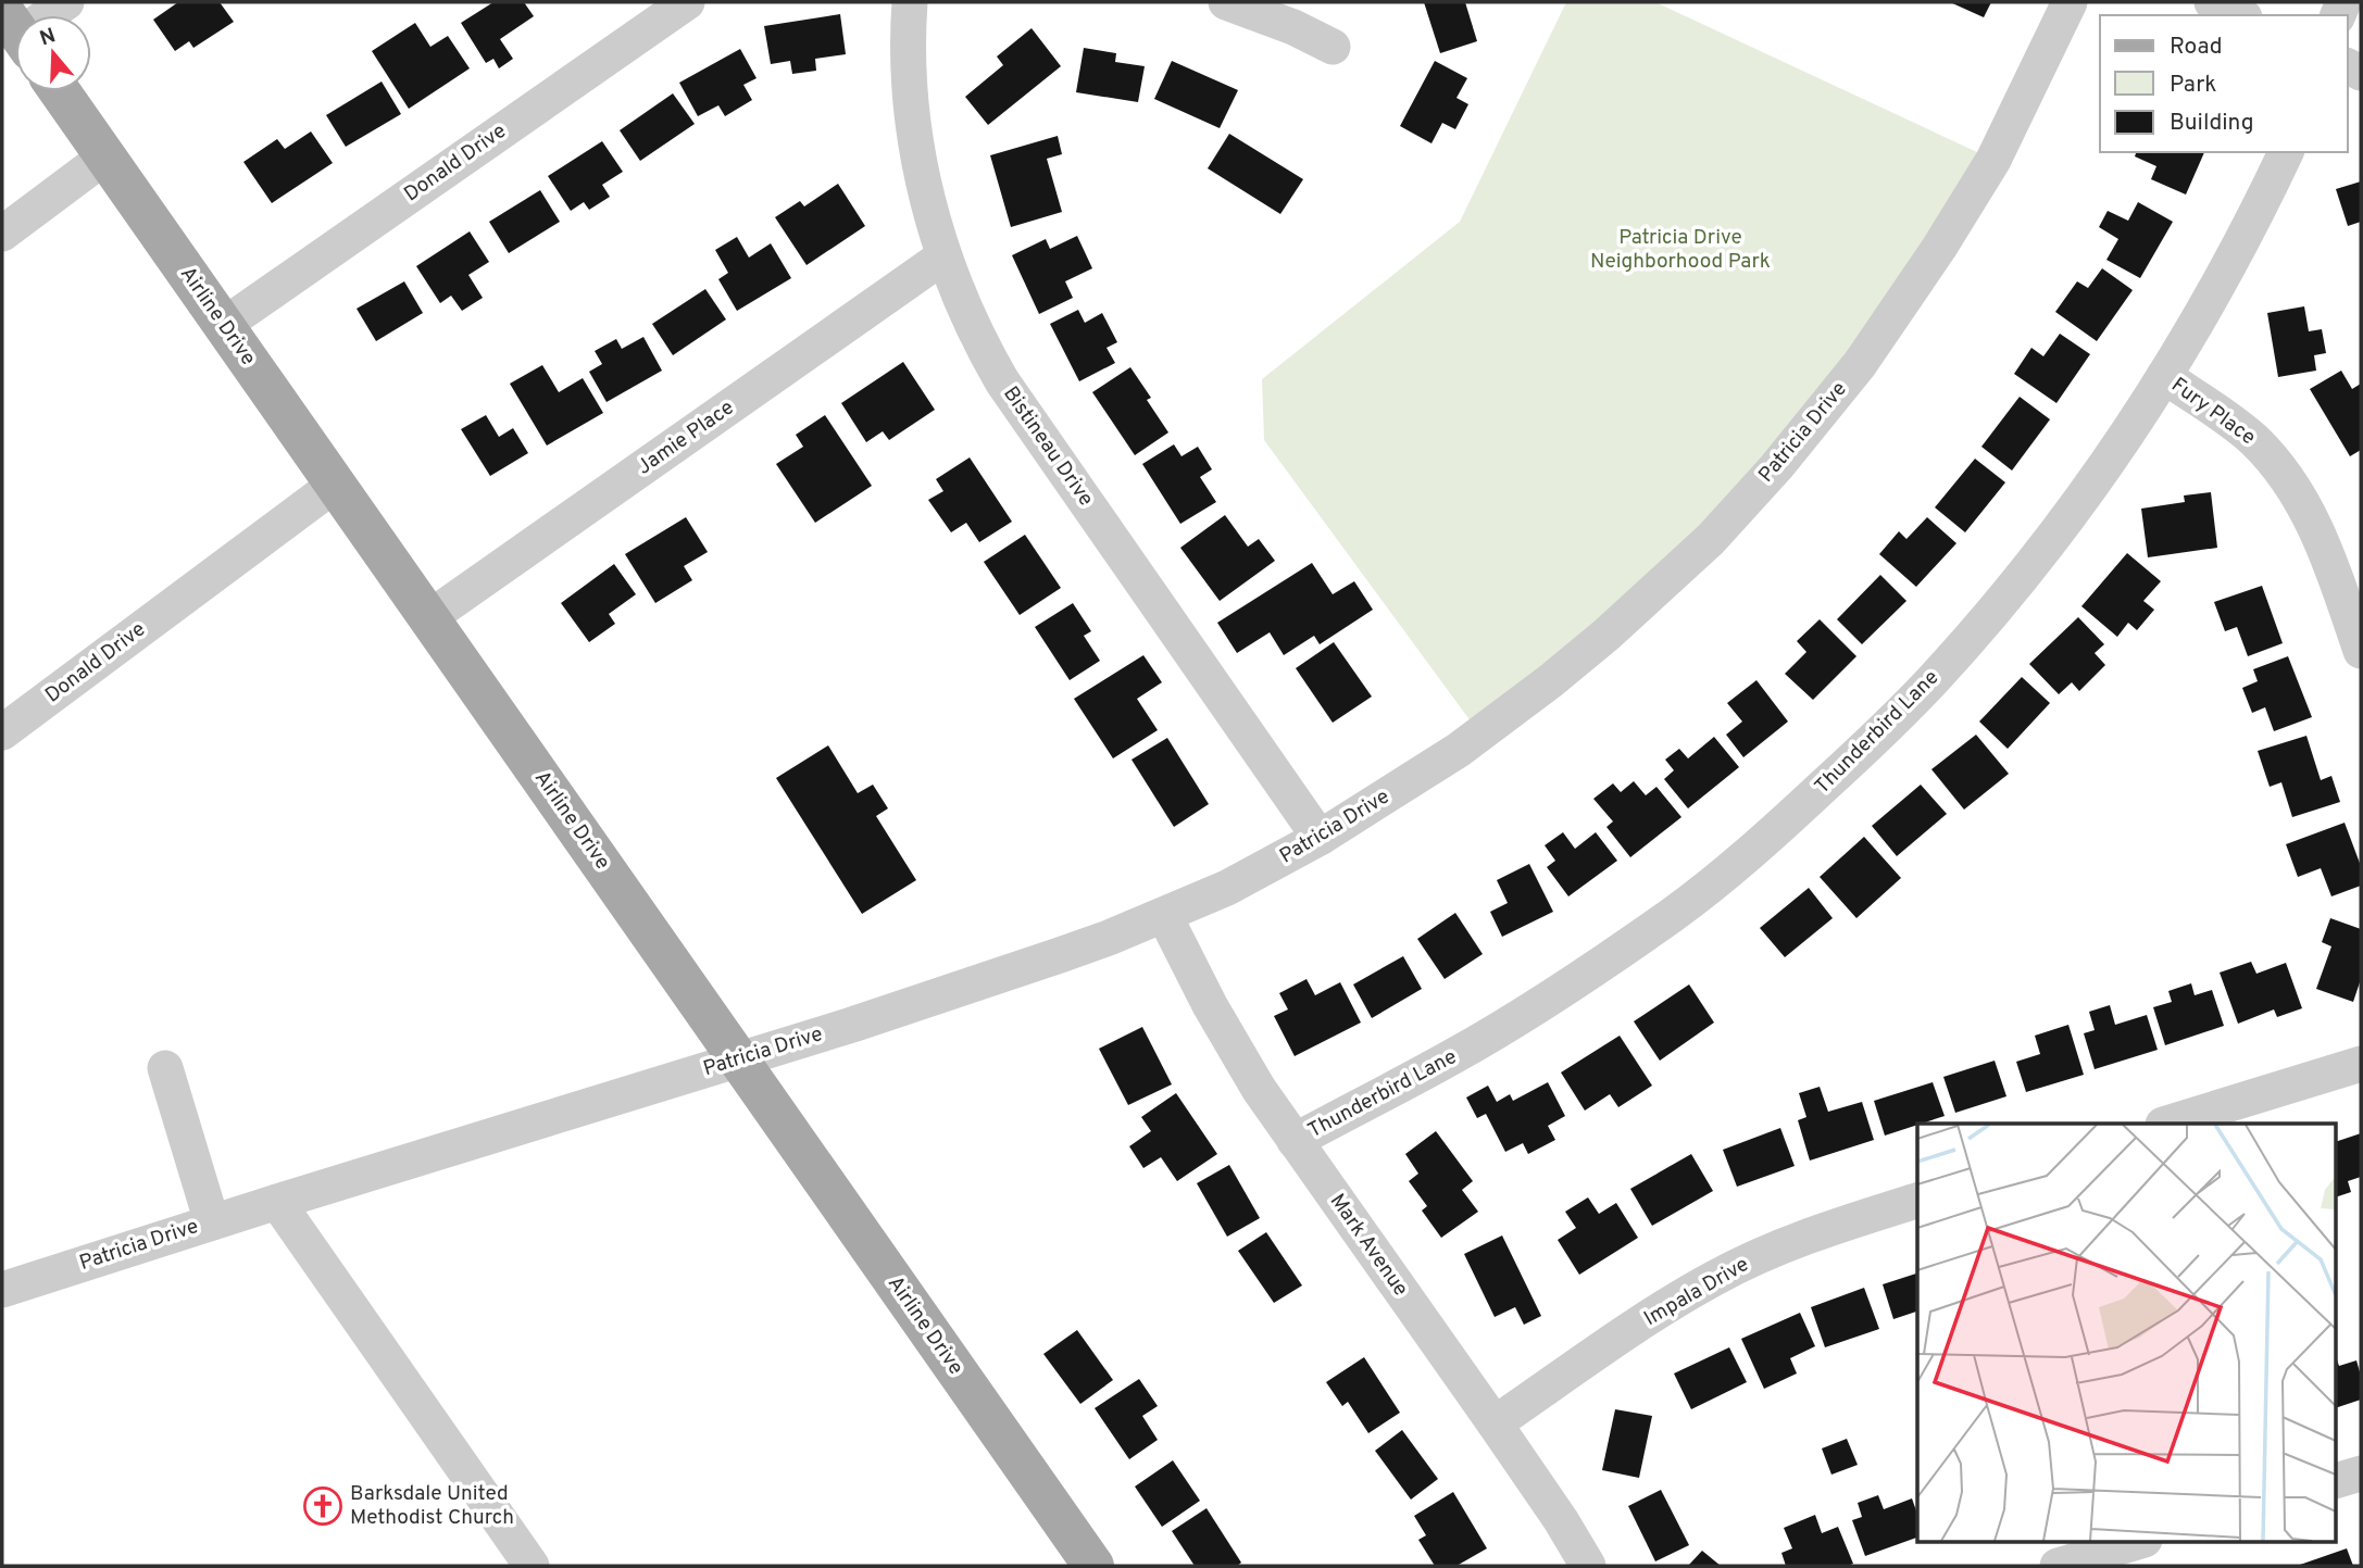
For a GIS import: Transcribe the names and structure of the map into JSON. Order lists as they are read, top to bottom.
{
  "streets": {
    "main road": ["Airline Drive"],
    "street": [
      "Donald Drive",
      "Fury Place",
      "Patricia Drive",
      "Jamie Place",
      "Bistineau Drive",
      "Thunderbird Lane",
      "Mark Avenue",
      "Impala Drive"
    ]
  },
  "crossings": [
    ["Donald Drive", "Airline Drive"],
    ["Airline Drive", "Patricia Drive"],
    ["Airline Drive", "Jamie Place"],
    ["Fury Place", "Thunderbird Lane"],
    ["Patricia Drive", "Bistineau Drive"],
    ["Patricia Drive", "Mark Avenue"],
    ["Jamie Place", "Bistineau Drive"],
    ["Thunderbird Lane", "Mark Avenue"],
    ["Mark Avenue", "Impala Drive"]
  ],
  "parks": ["Patricia Drive Neighborhood Park"],
  "places": {
    "church": ["Barksdale United Methodist Church"]
  },
  "legend": ["Road", "Park", "Building"],
  "north": "top"
}
